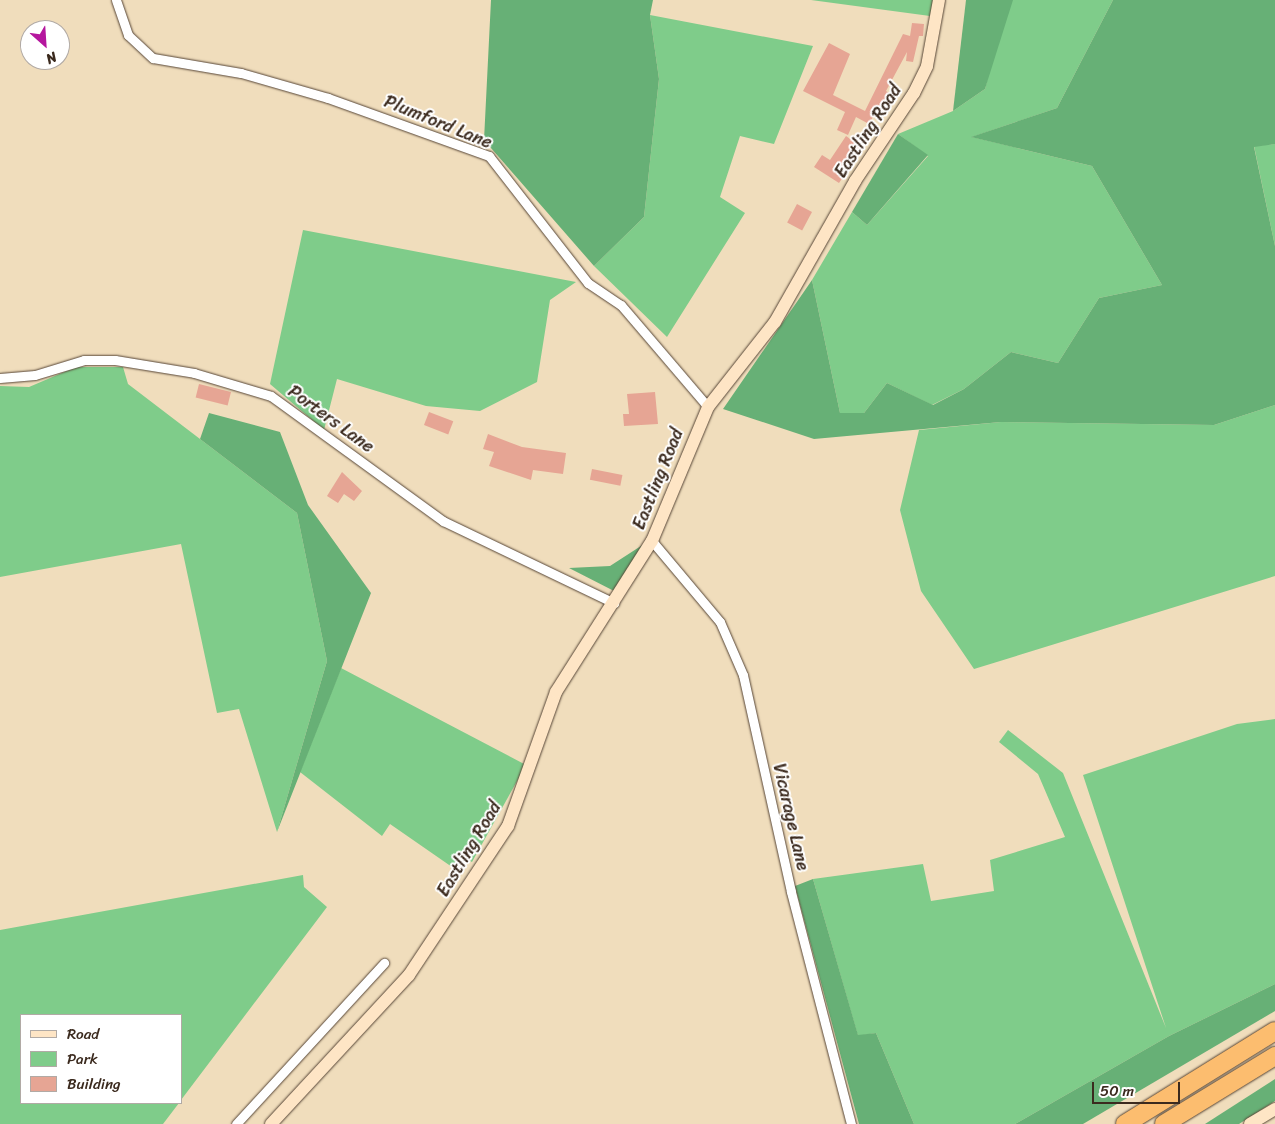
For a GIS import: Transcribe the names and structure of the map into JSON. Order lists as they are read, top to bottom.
{
  "streets": {
    "street": [
      "Plumford Lane",
      "Eastling Road",
      "Porters Lane",
      "Vicarage Lane"
    ]
  },
  "crossings": [
    ["Plumford Lane", "Eastling Road"],
    ["Eastling Road", "Porters Lane"],
    ["Eastling Road", "Vicarage Lane"]
  ],
  "legend": ["Road", "Park", "Building"],
  "scale_bar": "50 m",
  "north": "bottom right"
}
